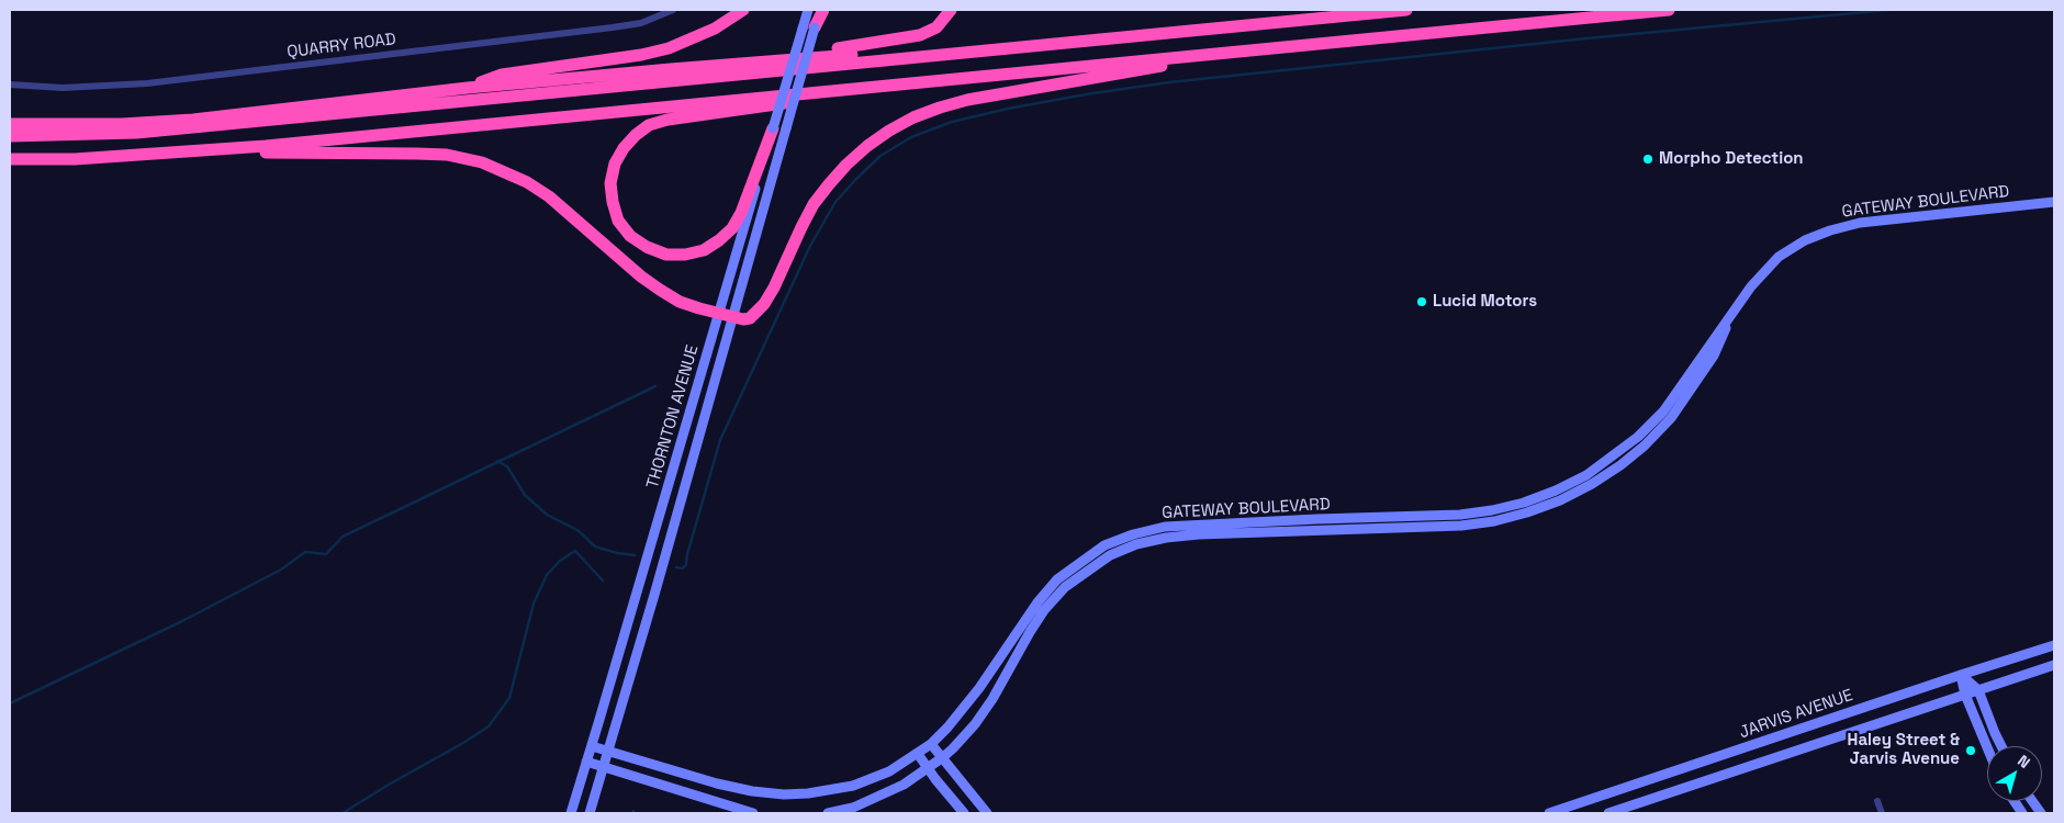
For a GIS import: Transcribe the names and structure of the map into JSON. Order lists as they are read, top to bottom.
{
  "streets": {
    "street": [
      "QUARRY ROAD",
      "GATEWAY BOULEVARD",
      "THORNTON AVENUE",
      "JARVIS AVENUE"
    ]
  },
  "crossings": [
    ["GATEWAY BOULEVARD", "THORNTON AVENUE"]
  ],
  "places": ["Morpho Detection", "Lucid Motors", "Haley Street & Jarvis Avenue"],
  "north": "top right"
}
